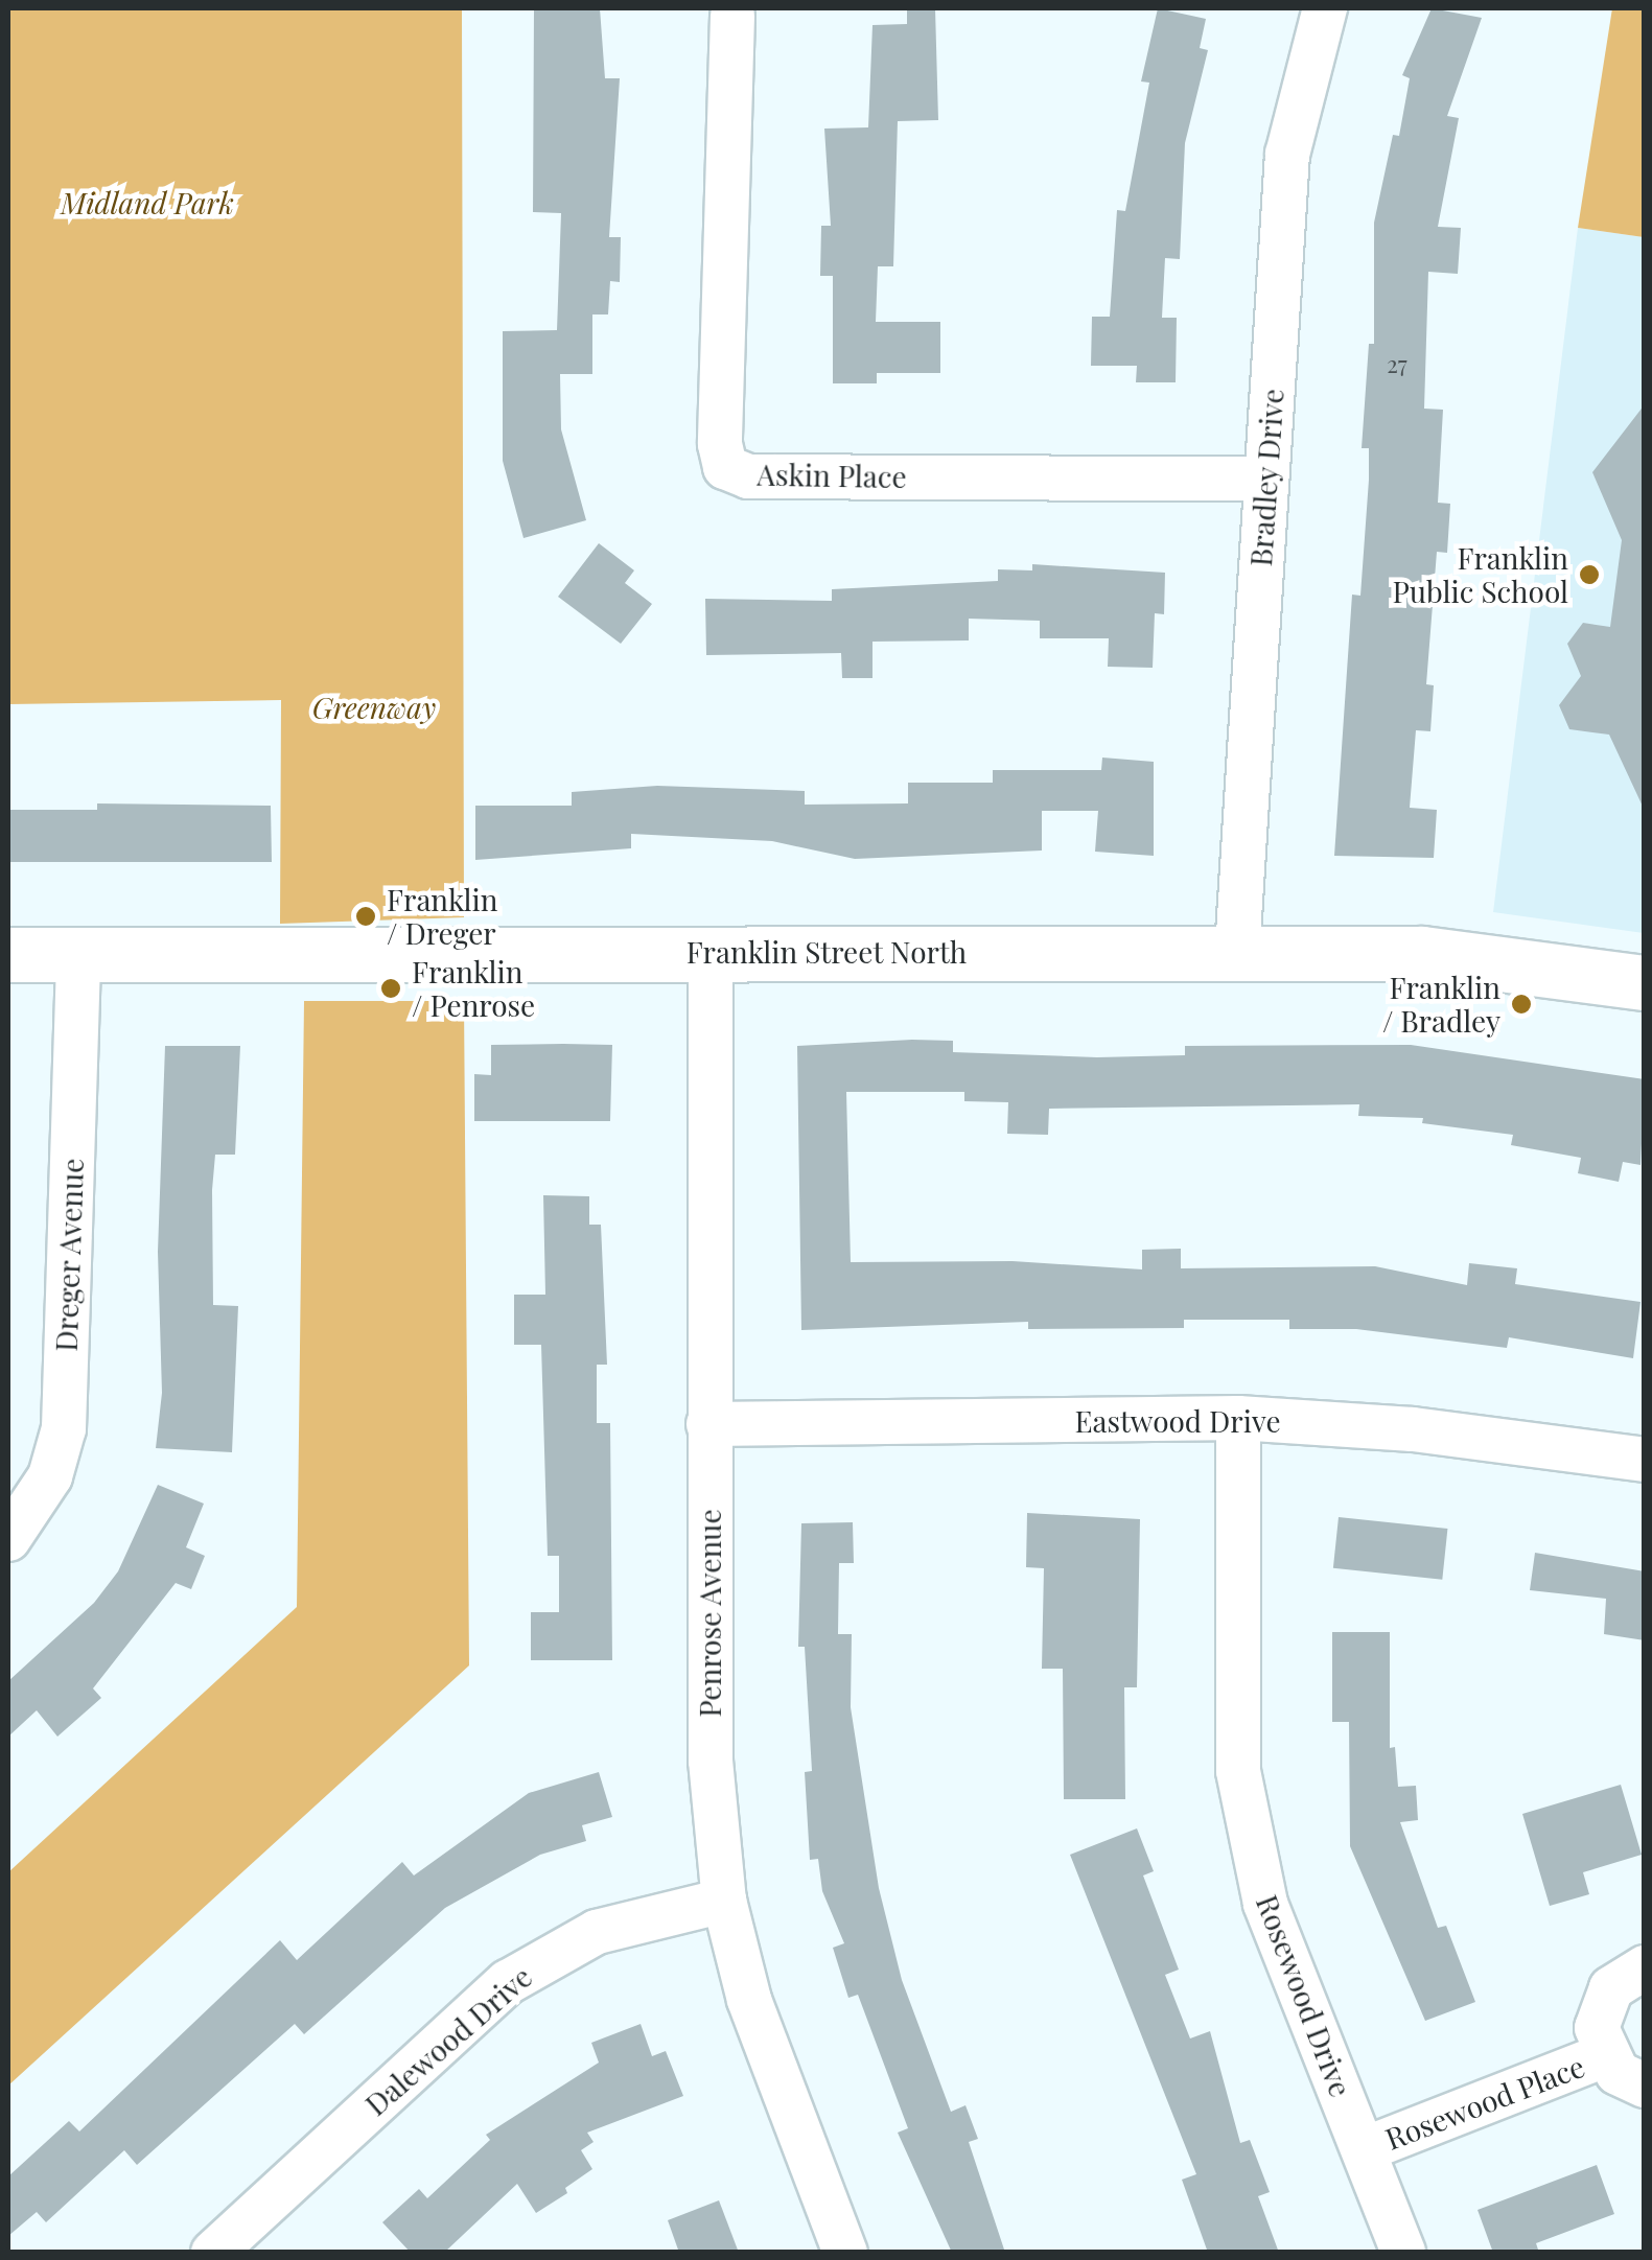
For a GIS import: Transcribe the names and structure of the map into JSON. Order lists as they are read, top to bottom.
{
  "streets": {
    "street": [
      "Askin Place",
      "Bradley Drive",
      "Franklin Street North",
      "Dreger Avenue",
      "Eastwood Drive",
      "Penrose Avenue",
      "Rosewood Drive",
      "Dalewood Drive",
      "Rosewood Place"
    ]
  },
  "crossings": [
    ["Askin Place", "Bradley Drive"],
    ["Bradley Drive", "Franklin Street North"],
    ["Franklin Street North", "Dreger Avenue"],
    ["Franklin Street North", "Penrose Avenue"],
    ["Eastwood Drive", "Penrose Avenue"],
    ["Eastwood Drive", "Rosewood Drive"],
    ["Penrose Avenue", "Dalewood Drive"],
    ["Rosewood Drive", "Rosewood Place"]
  ],
  "parks": ["Midland Park", "Greenway"],
  "places": [
    "Franklin Public School",
    "Franklin / Dreger",
    "Franklin / Penrose",
    "Franklin / Bradley"
  ],
  "house_numbers": ["27"]
}
